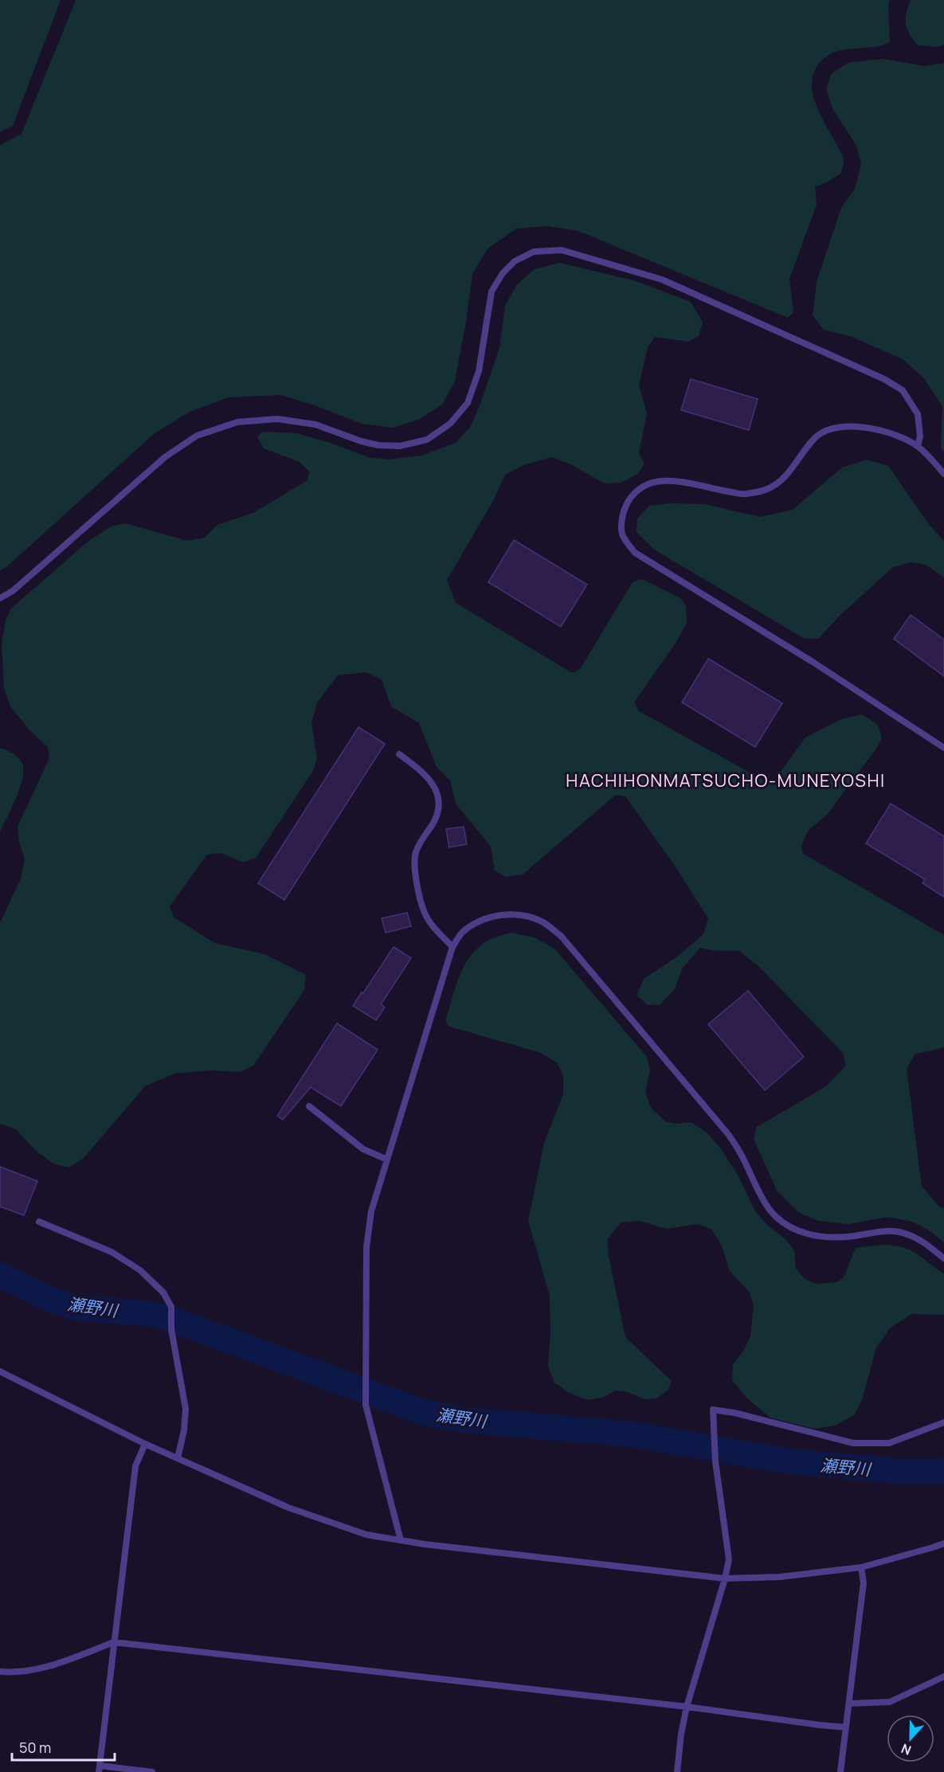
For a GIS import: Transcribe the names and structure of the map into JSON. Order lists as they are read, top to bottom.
{
  "districts": ["HACHIHONMATSUCHO-MUNEYOSHI"],
  "water": ["瀬野川"],
  "scale_bar": "50 m",
  "north": "bottom"
}
